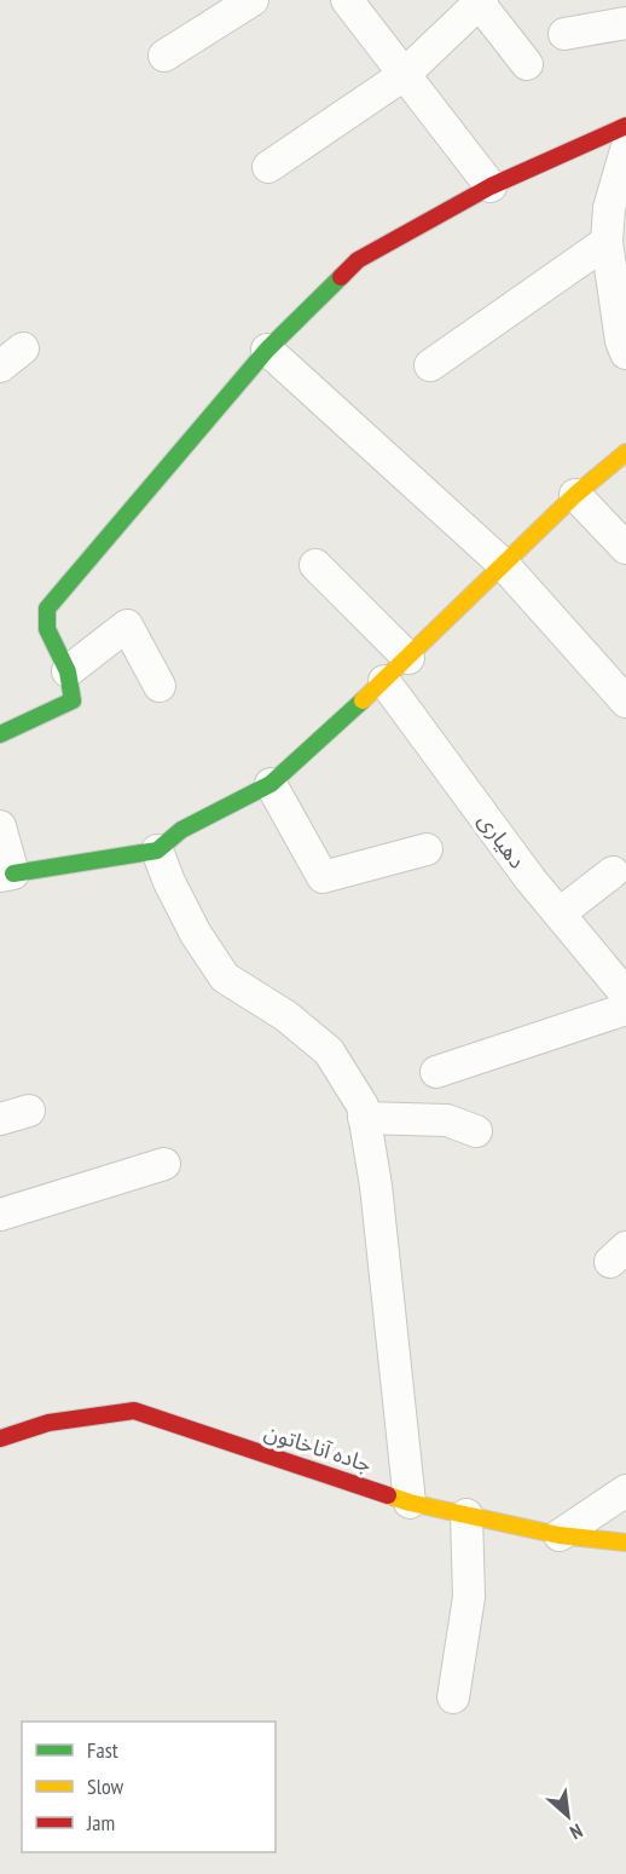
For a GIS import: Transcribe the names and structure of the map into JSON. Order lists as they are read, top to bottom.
{
  "streets": {
    "street": ["دهیاری", "جاده آناخاتون"]
  },
  "legend": ["Fast", "Slow", "Jam"],
  "north": "bottom right"
}
